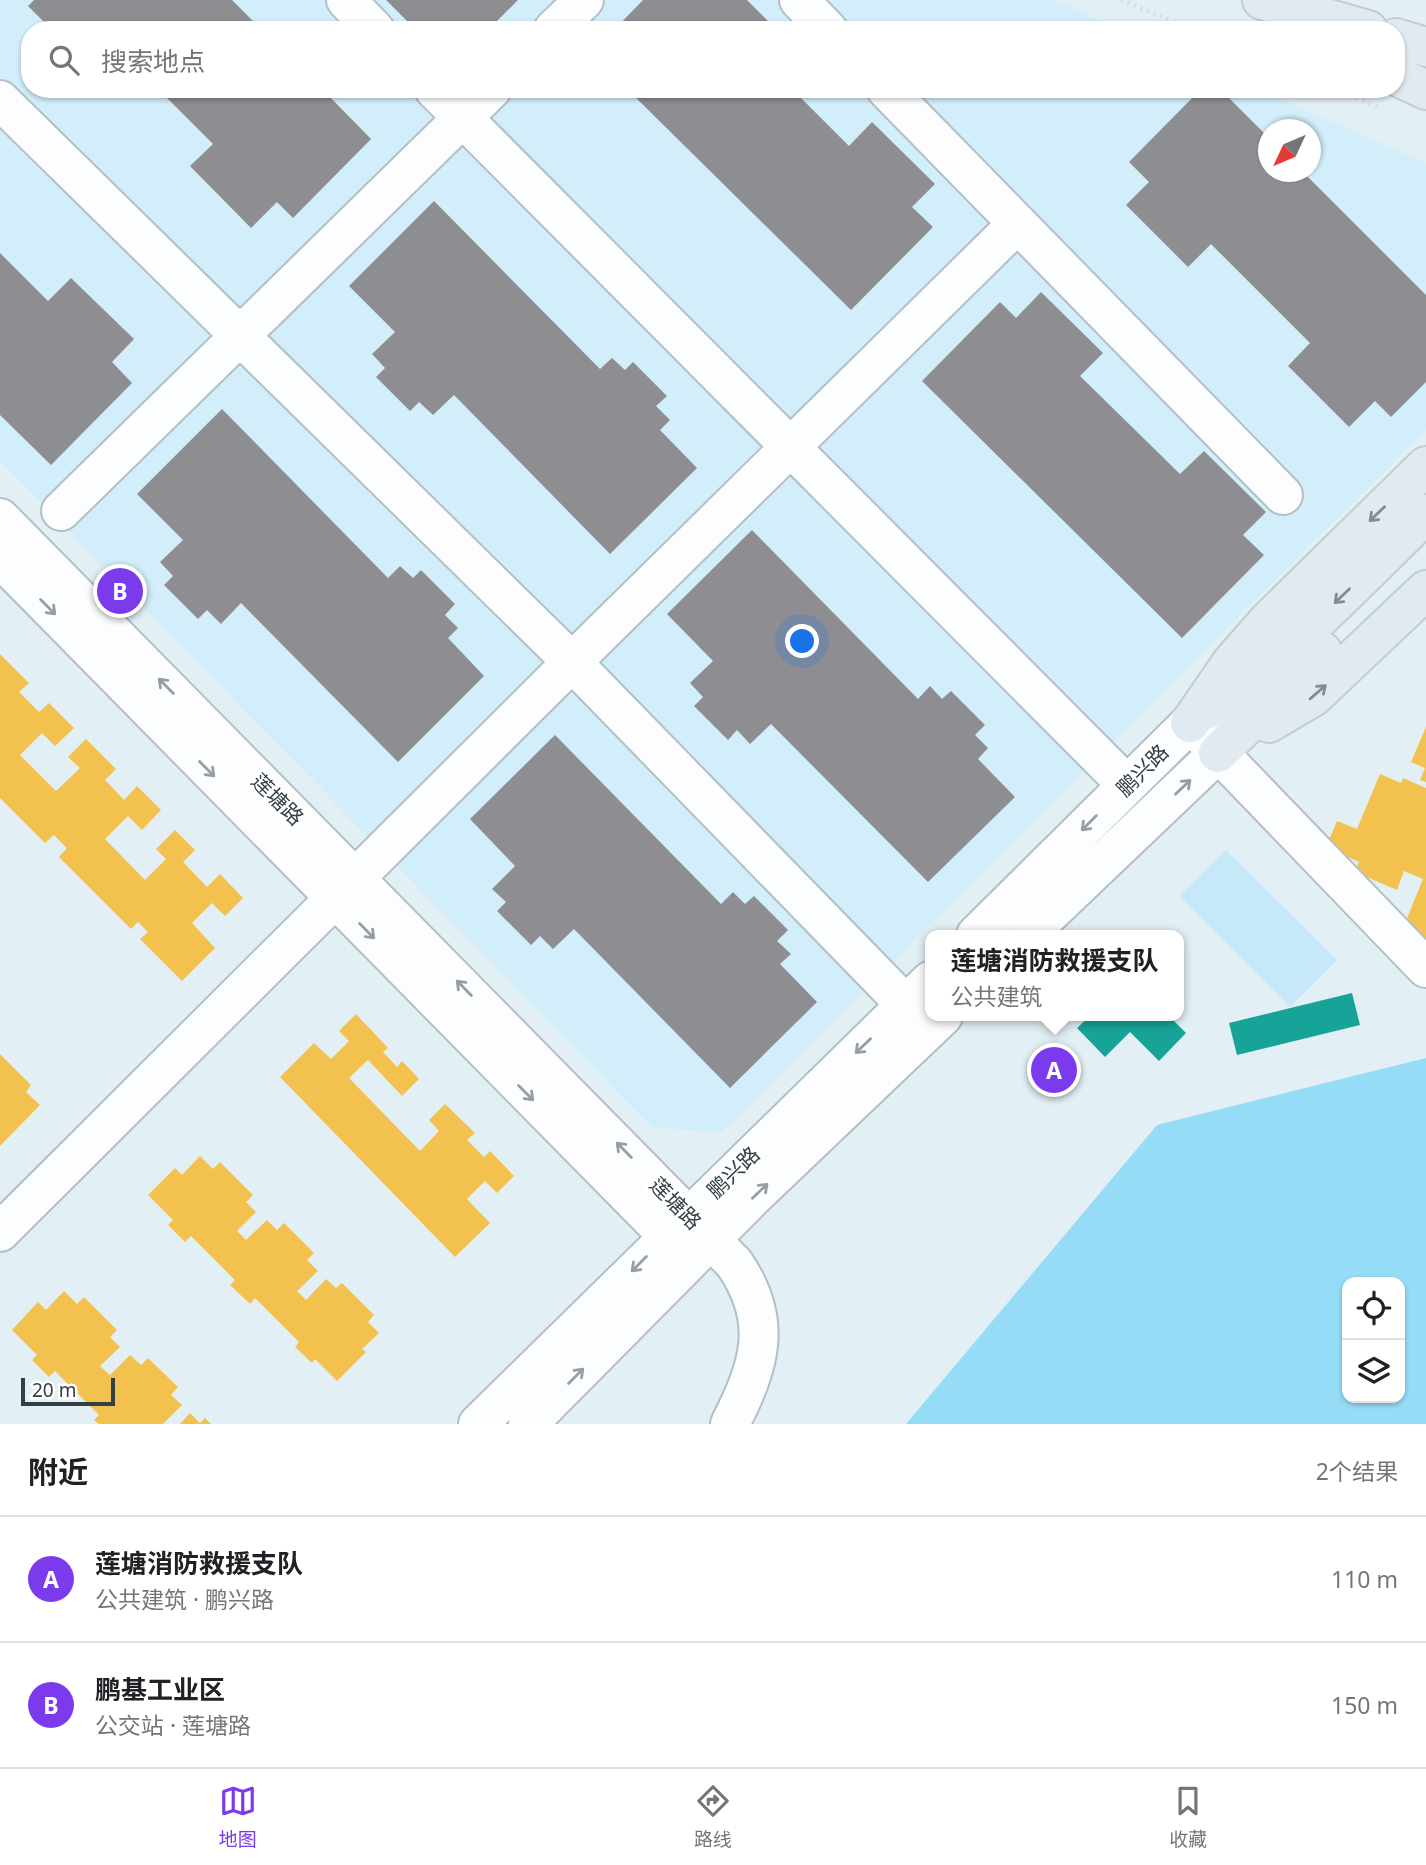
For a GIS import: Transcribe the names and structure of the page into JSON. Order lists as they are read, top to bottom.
{
  "streets": {
    "street": ["鹏兴路", "莲塘路"]
  },
  "crossings": [
    ["鹏兴路", "莲塘路"]
  ],
  "scale_bar": "20 m",
  "north": "bottom left",
  "page": {
    "search": "搜索地点",
    "pins": ["B", "A"],
    "popup": ["莲塘消防救援支队", "公共建筑"],
    "scale": "20 m",
    "heading": ["附近", "2个结果"],
    "list": [
      {
        "mark": "A",
        "name": "莲塘消防救援支队",
        "note": "公共建筑 · 鹏兴路",
        "value": "110 m"
      },
      {
        "mark": "B",
        "name": "鹏基工业区",
        "note": "公交站 · 莲塘路",
        "value": "150 m"
      }
    ],
    "nav": ["地图", "路线", "收藏"]
  }
}
